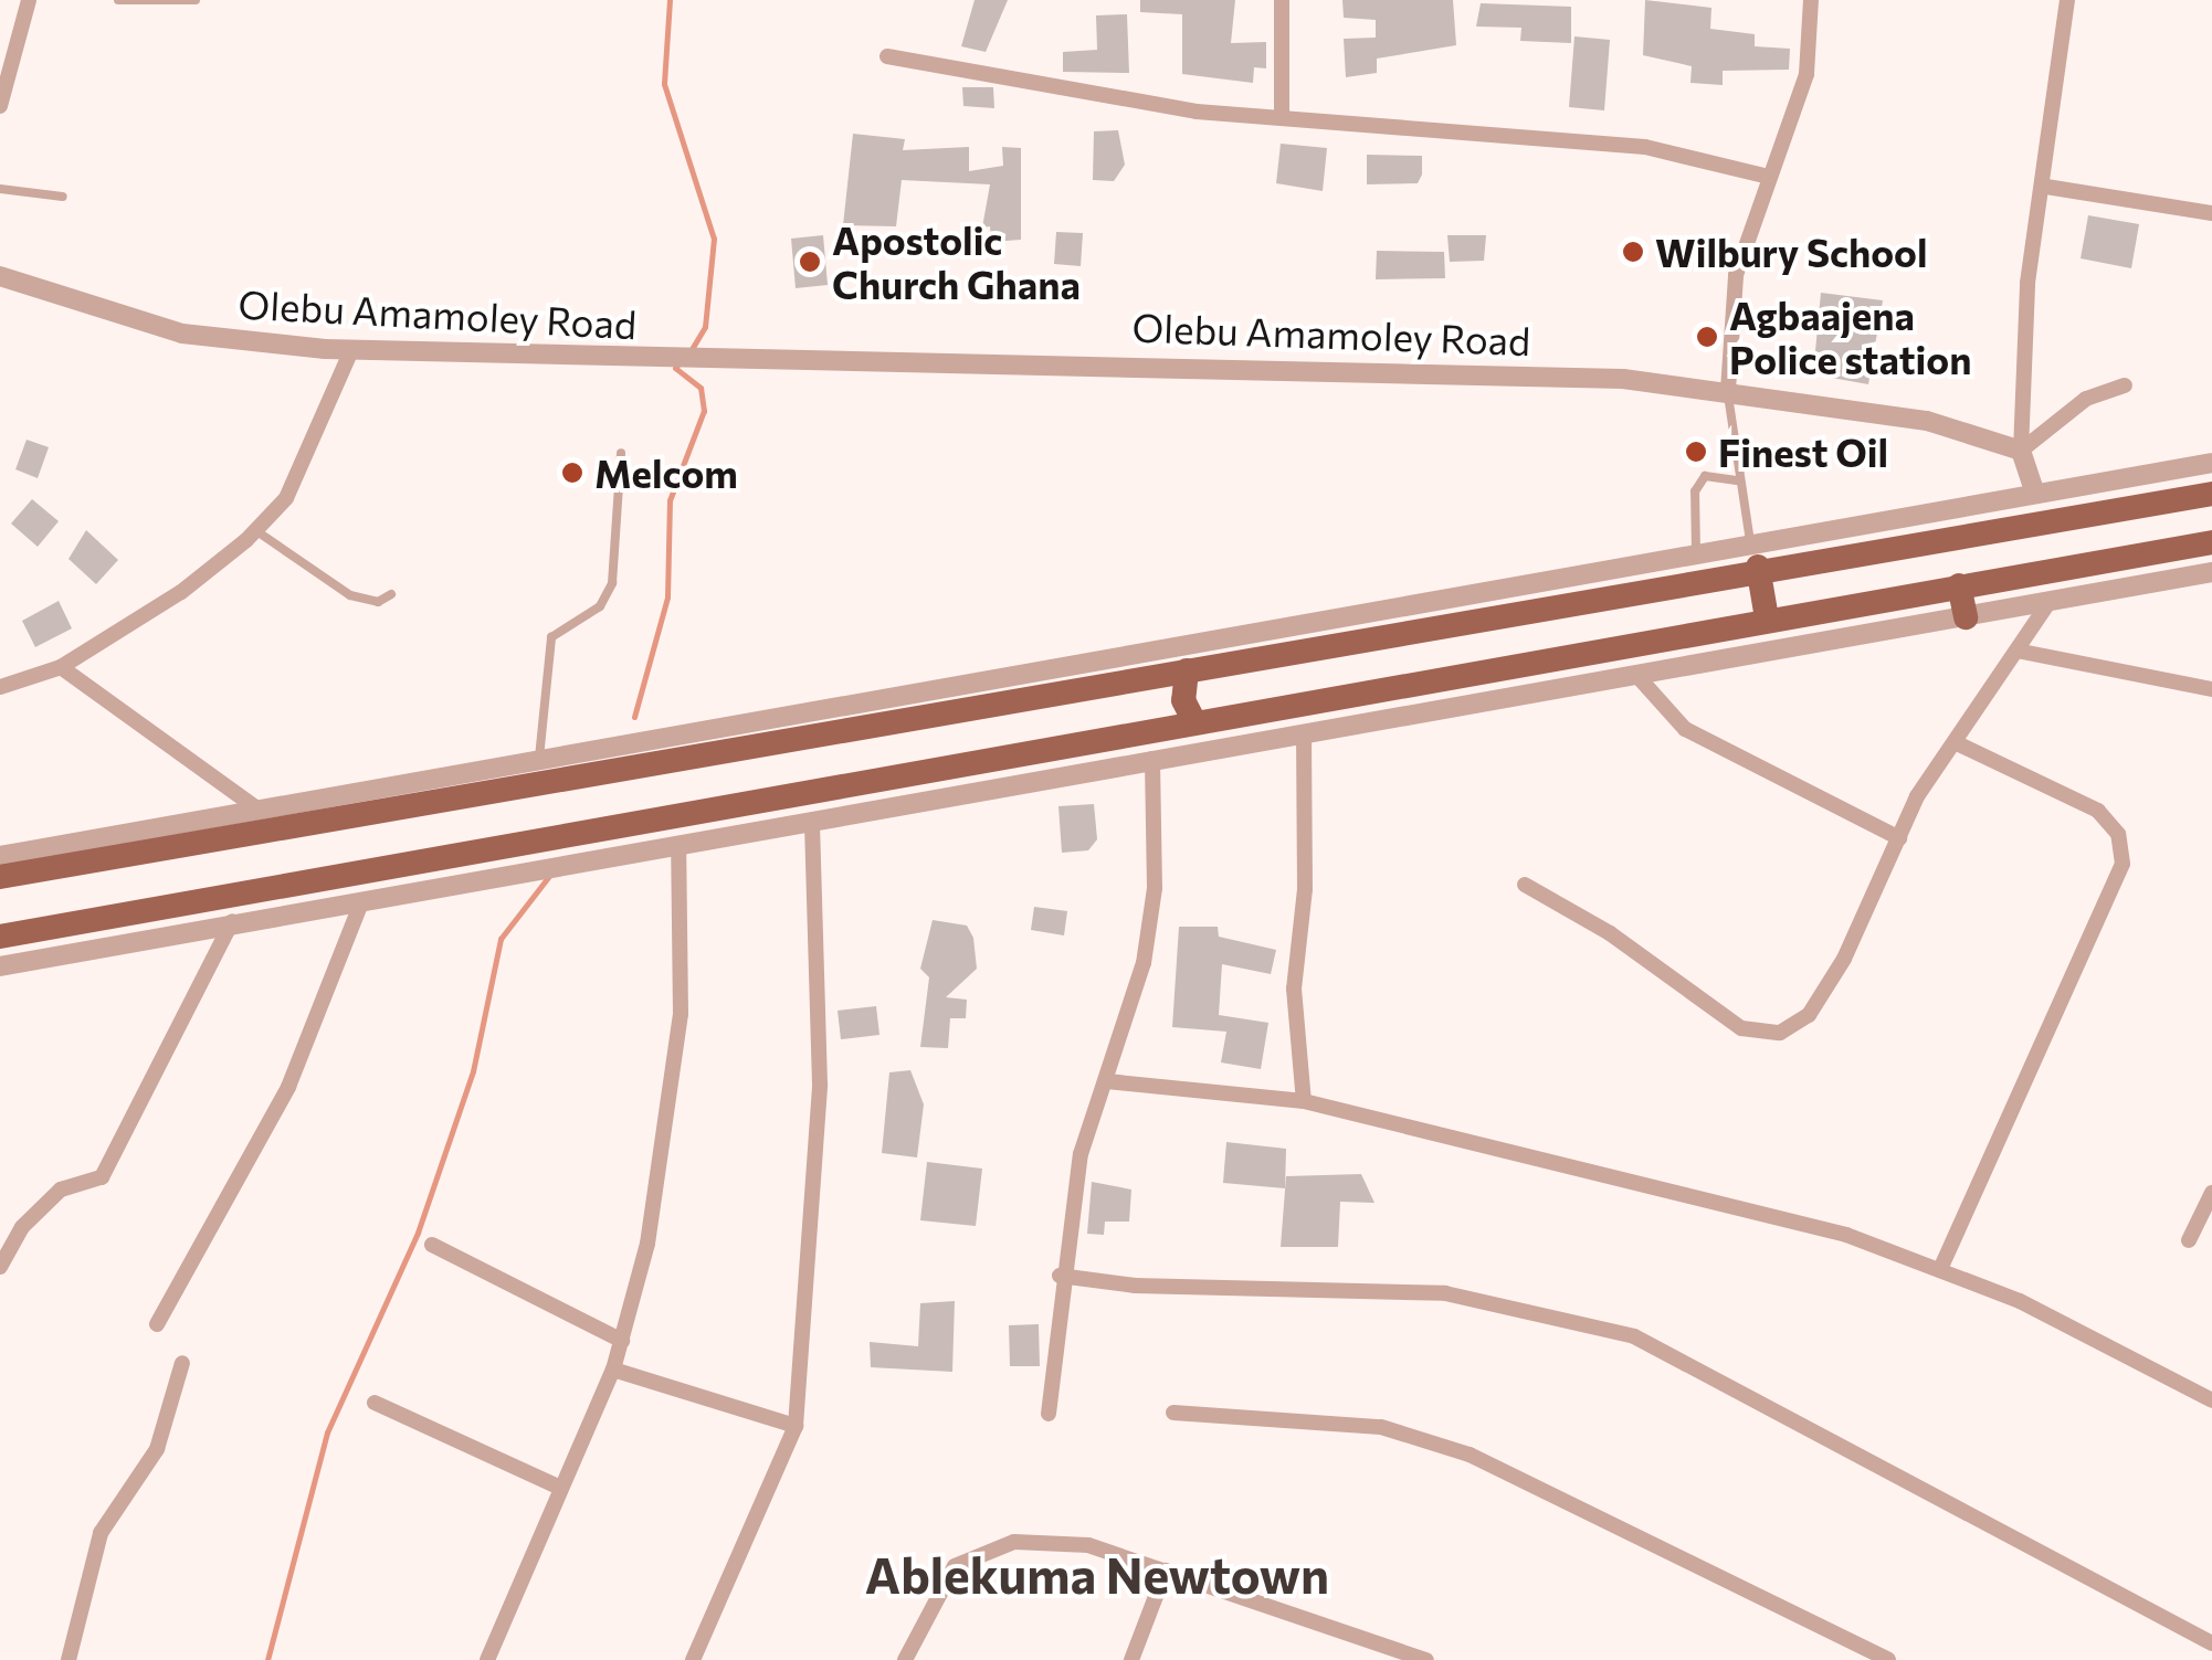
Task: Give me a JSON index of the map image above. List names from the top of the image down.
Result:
{
  "streets": {
    "street": ["Olebu Amamoley Road"]
  },
  "districts": ["Ablekuma Newtown"],
  "places": [
    "Wilbury School",
    "Apostolic Church Ghana",
    "Agbaajena Police station",
    "Finest Oil",
    "Melcom"
  ]
}
